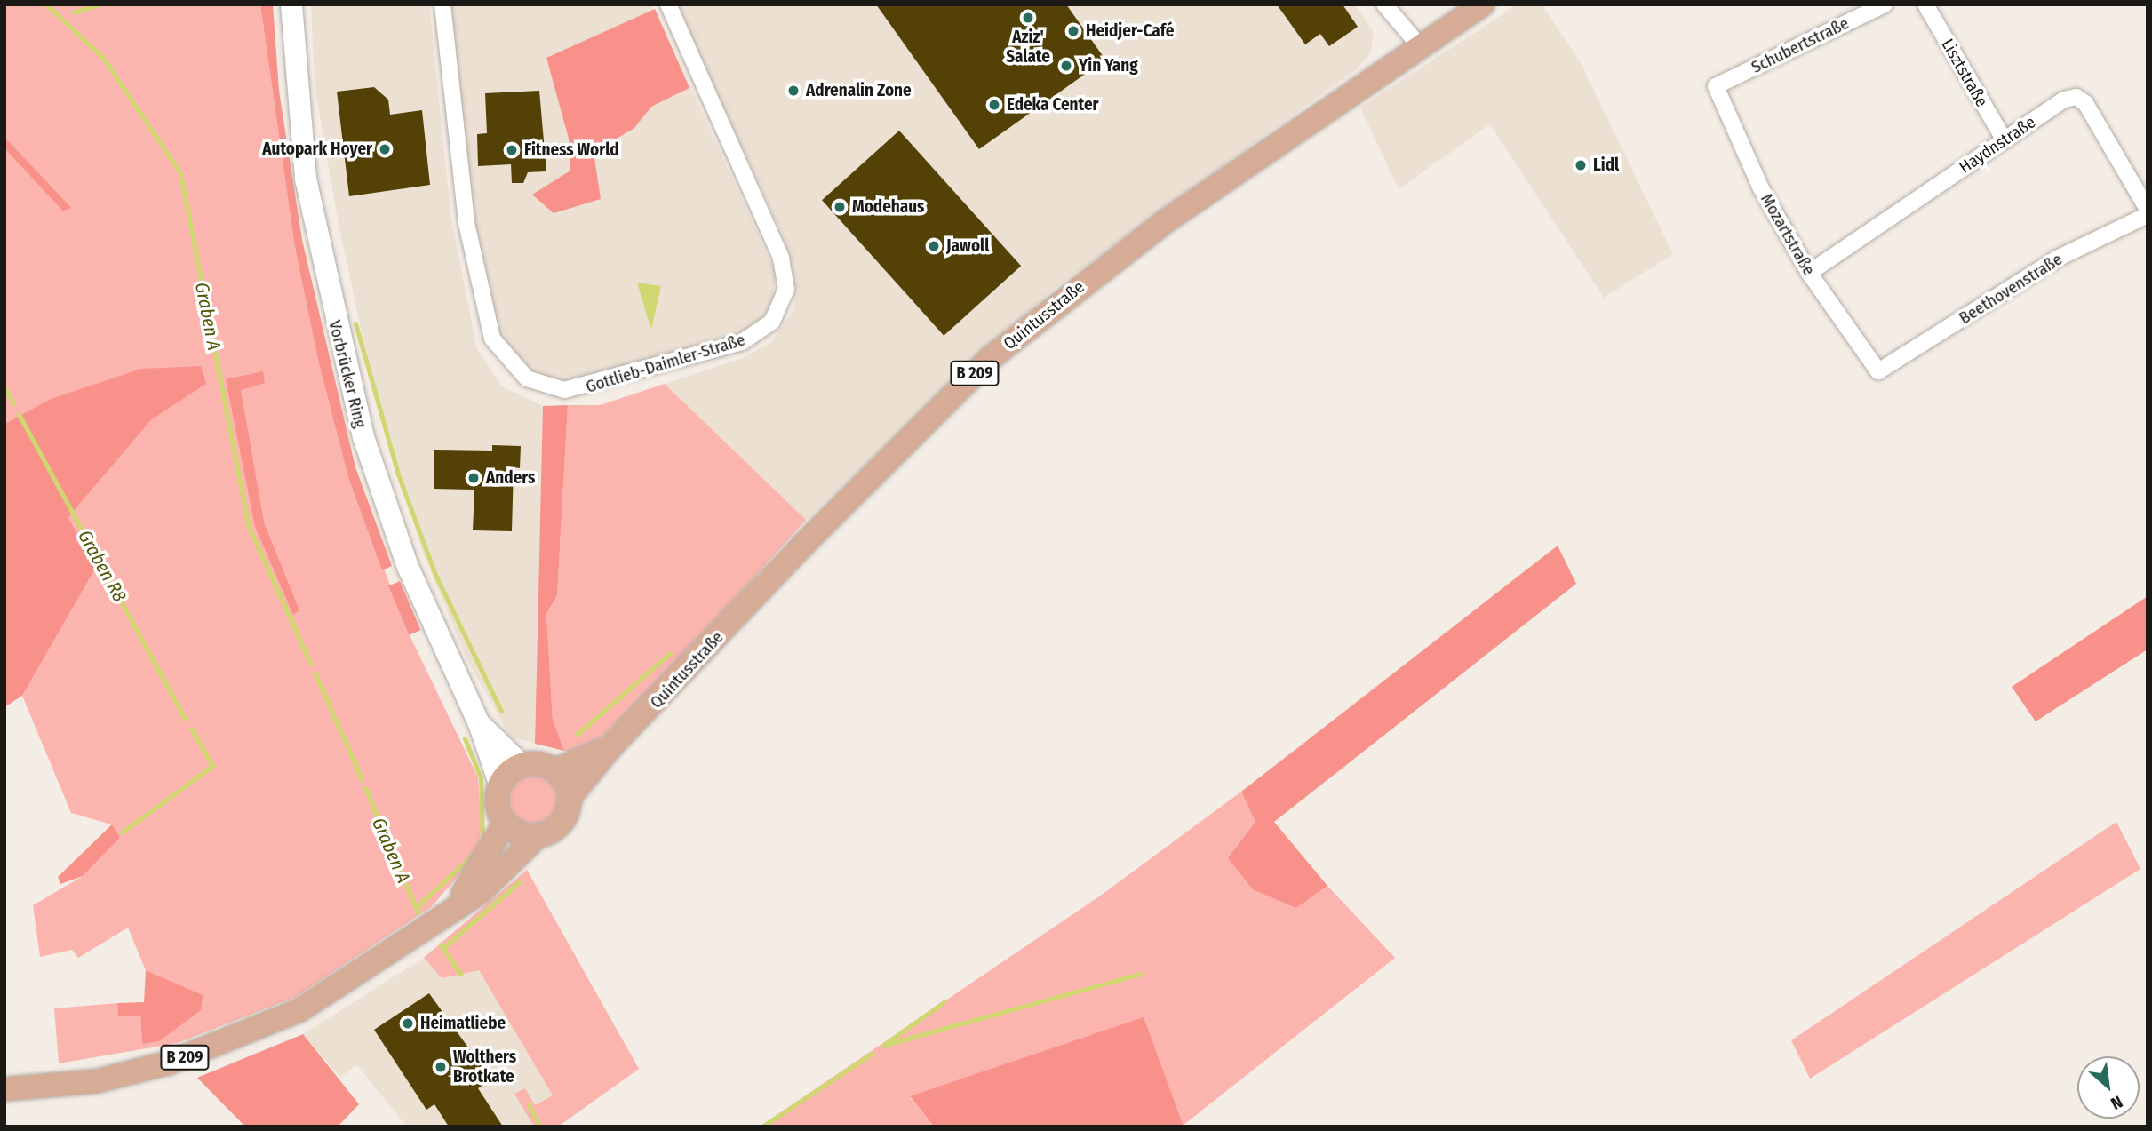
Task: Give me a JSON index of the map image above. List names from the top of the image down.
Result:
{
  "streets": {
    "main road": ["Quintusstraße", "B 209", "Vorbrücker Ring"],
    "street": [
      "Schubertstraße",
      "Lisztstraße",
      "Haydnstraße",
      "Mozartstraße",
      "Beethovenstraße",
      "Gottlieb-Daimler-Straße"
    ]
  },
  "crossings": [
    ["Schubertstraße", "Mozartstraße"],
    ["Lisztstraße", "Haydnstraße"],
    ["Haydnstraße", "Mozartstraße"],
    ["Mozartstraße", "Beethovenstraße"],
    ["Quintusstraße", "B 209"],
    ["Quintusstraße", "Vorbrücker Ring"],
    ["B 209", "Vorbrücker Ring"]
  ],
  "water": ["Graben A", "Graben R8"],
  "places": [
    "Aziz' Salate",
    "Heidjer-Café",
    "Yin Yang",
    "Adrenalin Zone",
    "Edeka Center",
    "Autopark Hoyer",
    "Fitness World",
    "Lidl",
    "Modehaus",
    "Jawoll",
    "Anders",
    "Heimatliebe",
    "Wolthers Brotkate"
  ],
  "north": "bottom right"
}
